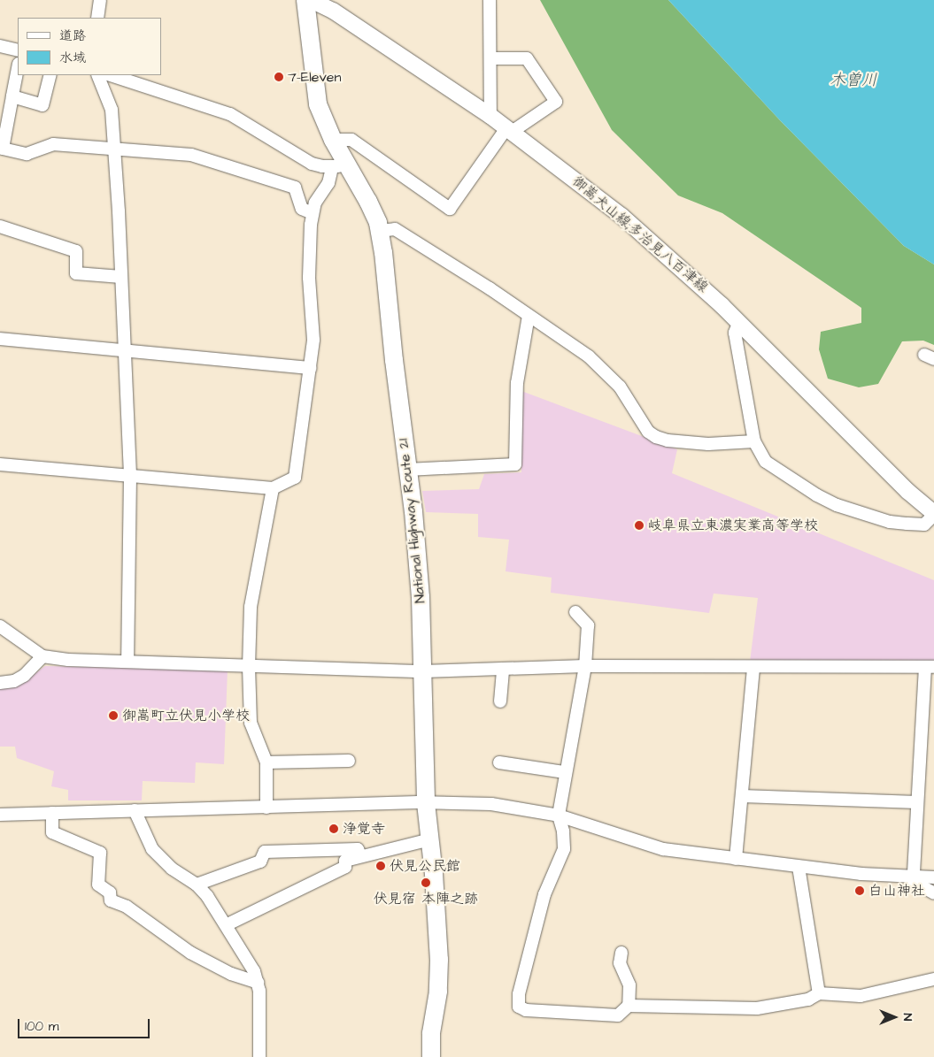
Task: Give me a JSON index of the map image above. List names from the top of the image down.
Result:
{
  "streets": {
    "highway": ["National Highway Route 21"],
    "main road": ["御嵩犬山線;多治見八百津線"]
  },
  "water": ["木曽川"],
  "places": [
    "7-Eleven",
    "岐阜県立東濃実業高等学校",
    "御嵩町立伏見小学校",
    "浄覚寺",
    "伏見公民館",
    "伏見宿 本陣之跡",
    "白山神社"
  ],
  "legend": ["道路", "水域"],
  "scale_bar": "100 m",
  "north": "right"
}
